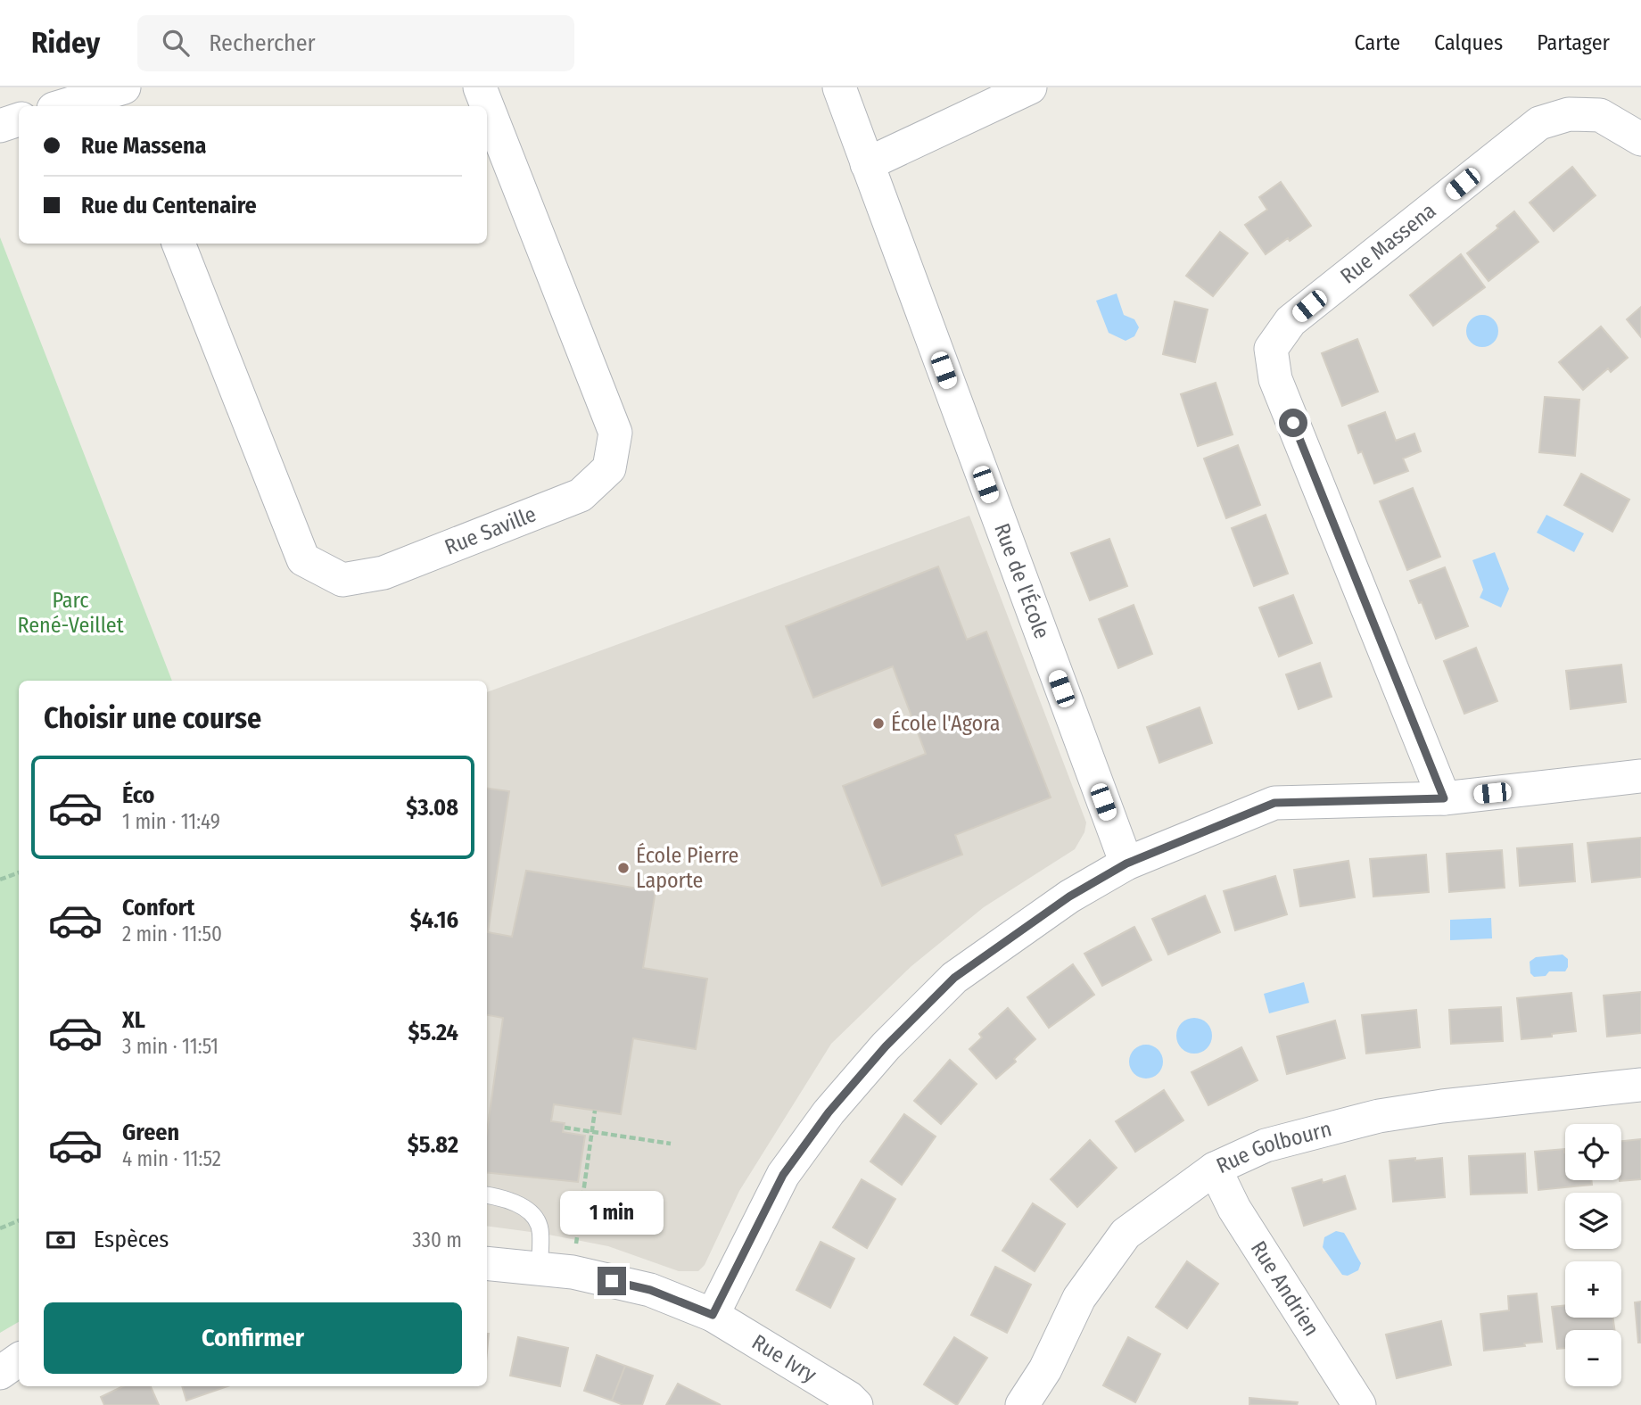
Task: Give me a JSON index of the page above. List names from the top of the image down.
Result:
{
  "streets": {
    "street": [
      "Rue Massena",
      "Rue Saville",
      "Rue de l'École",
      "Rue Golbourn",
      "Rue Andrien",
      "Rue Ivry"
    ]
  },
  "crossings": [
    ["Rue Golbourn", "Rue Andrien"]
  ],
  "parks": ["Parc René-Veillet"],
  "places": ["École l'Agora", "École Pierre Laporte"],
  "page": {
    "header": "Ridey",
    "search": "Rechercher",
    "nav": ["Carte", "Calques", "Partager"],
    "banner": ["Rue Massena", "Rue du Centenaire"],
    "heading": "Choisir une course",
    "list": [
      {
        "name": "Éco",
        "note": "1 min · 11:49",
        "value": "$3.08"
      },
      {
        "name": "Confort",
        "note": "2 min · 11:50",
        "value": "$4.16"
      },
      {
        "name": "XL",
        "note": "3 min · 11:51",
        "value": "$5.24"
      },
      {
        "name": "Green",
        "note": "4 min · 11:52",
        "value": "$5.82"
      }
    ],
    "map_buttons": ["+", "−"],
    "bubble": "1 min",
    "pay": ["Espèces", "330 m"],
    "buttons": "Confirmer"
  }
}
